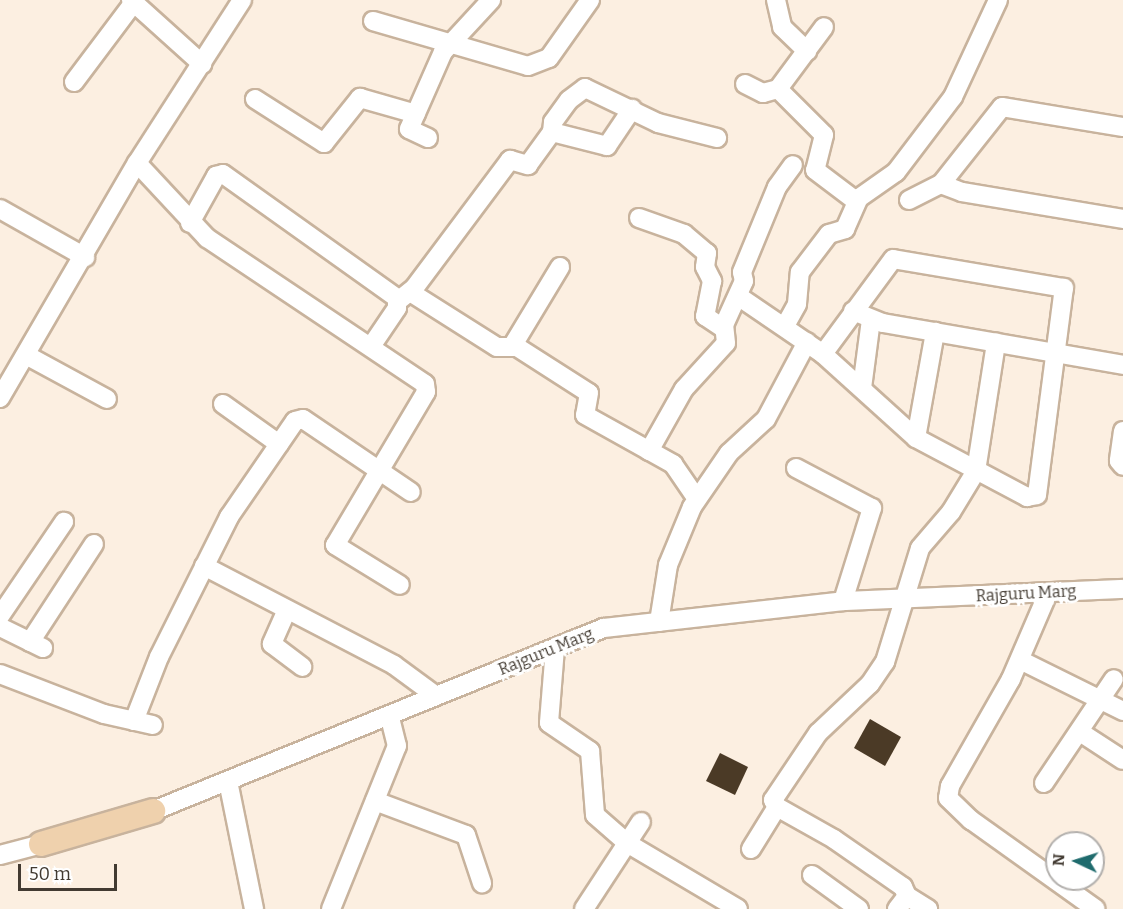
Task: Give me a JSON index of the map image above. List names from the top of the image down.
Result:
{
  "streets": {
    "street": ["Rajguru Marg"]
  },
  "scale_bar": "50 m",
  "north": "left"
}
